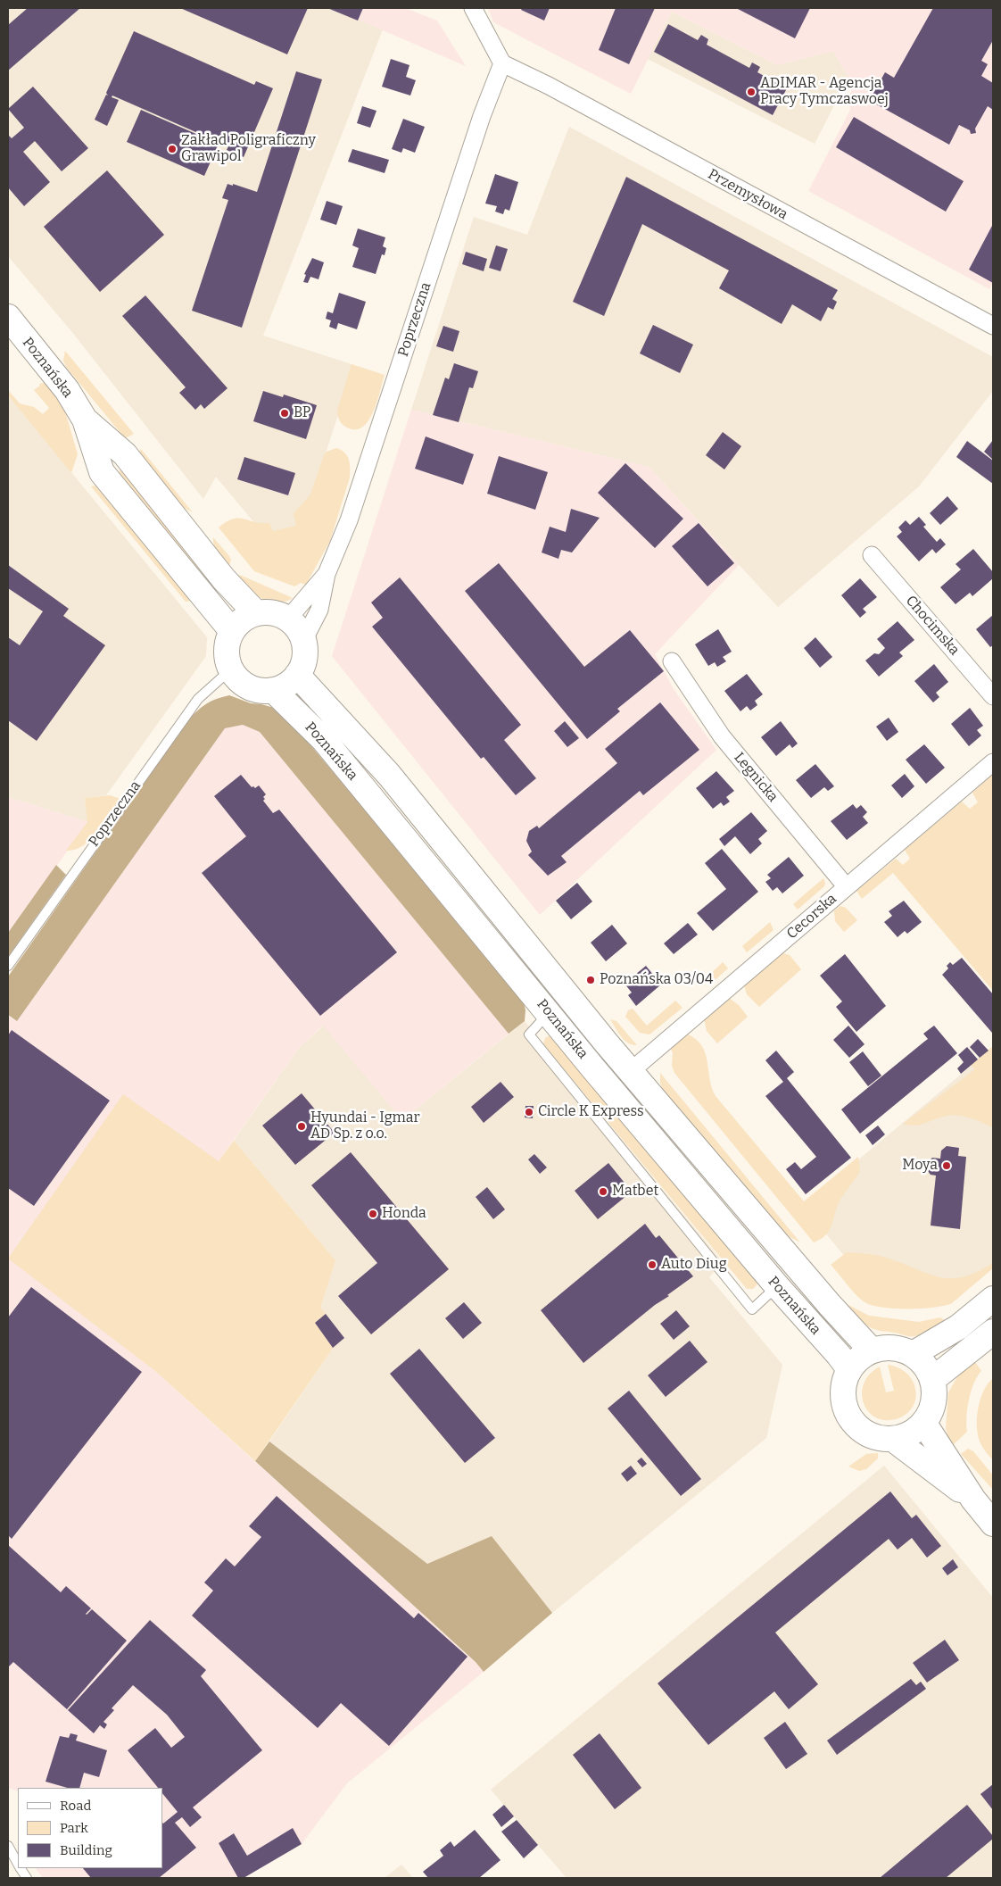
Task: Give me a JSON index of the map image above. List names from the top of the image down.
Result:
{
  "streets": {
    "main road": ["Poznańska"],
    "street": [
      "Przemysłowa",
      "Poprzeczna",
      "Chocimska",
      "Legnicka",
      "Cecorska"
    ]
  },
  "crossings": [
    ["Przemysłowa", "Poprzeczna"],
    ["Poprzeczna", "Poznańska"],
    ["Poznańska", "Cecorska"],
    ["Legnicka", "Cecorska"]
  ],
  "places": [
    "ADIMAR - Agencja Pracy Tymczaswoej",
    "Zakład Poligraficzny Grawipol",
    "BP",
    "Poznańska 03/04",
    "Circle K Express",
    "Hyundai - Igmar AD Sp. z o.o.",
    "Moya",
    "Matbet",
    "Honda",
    "Auto Diug"
  ],
  "legend": ["Road", "Park", "Building"]
}
